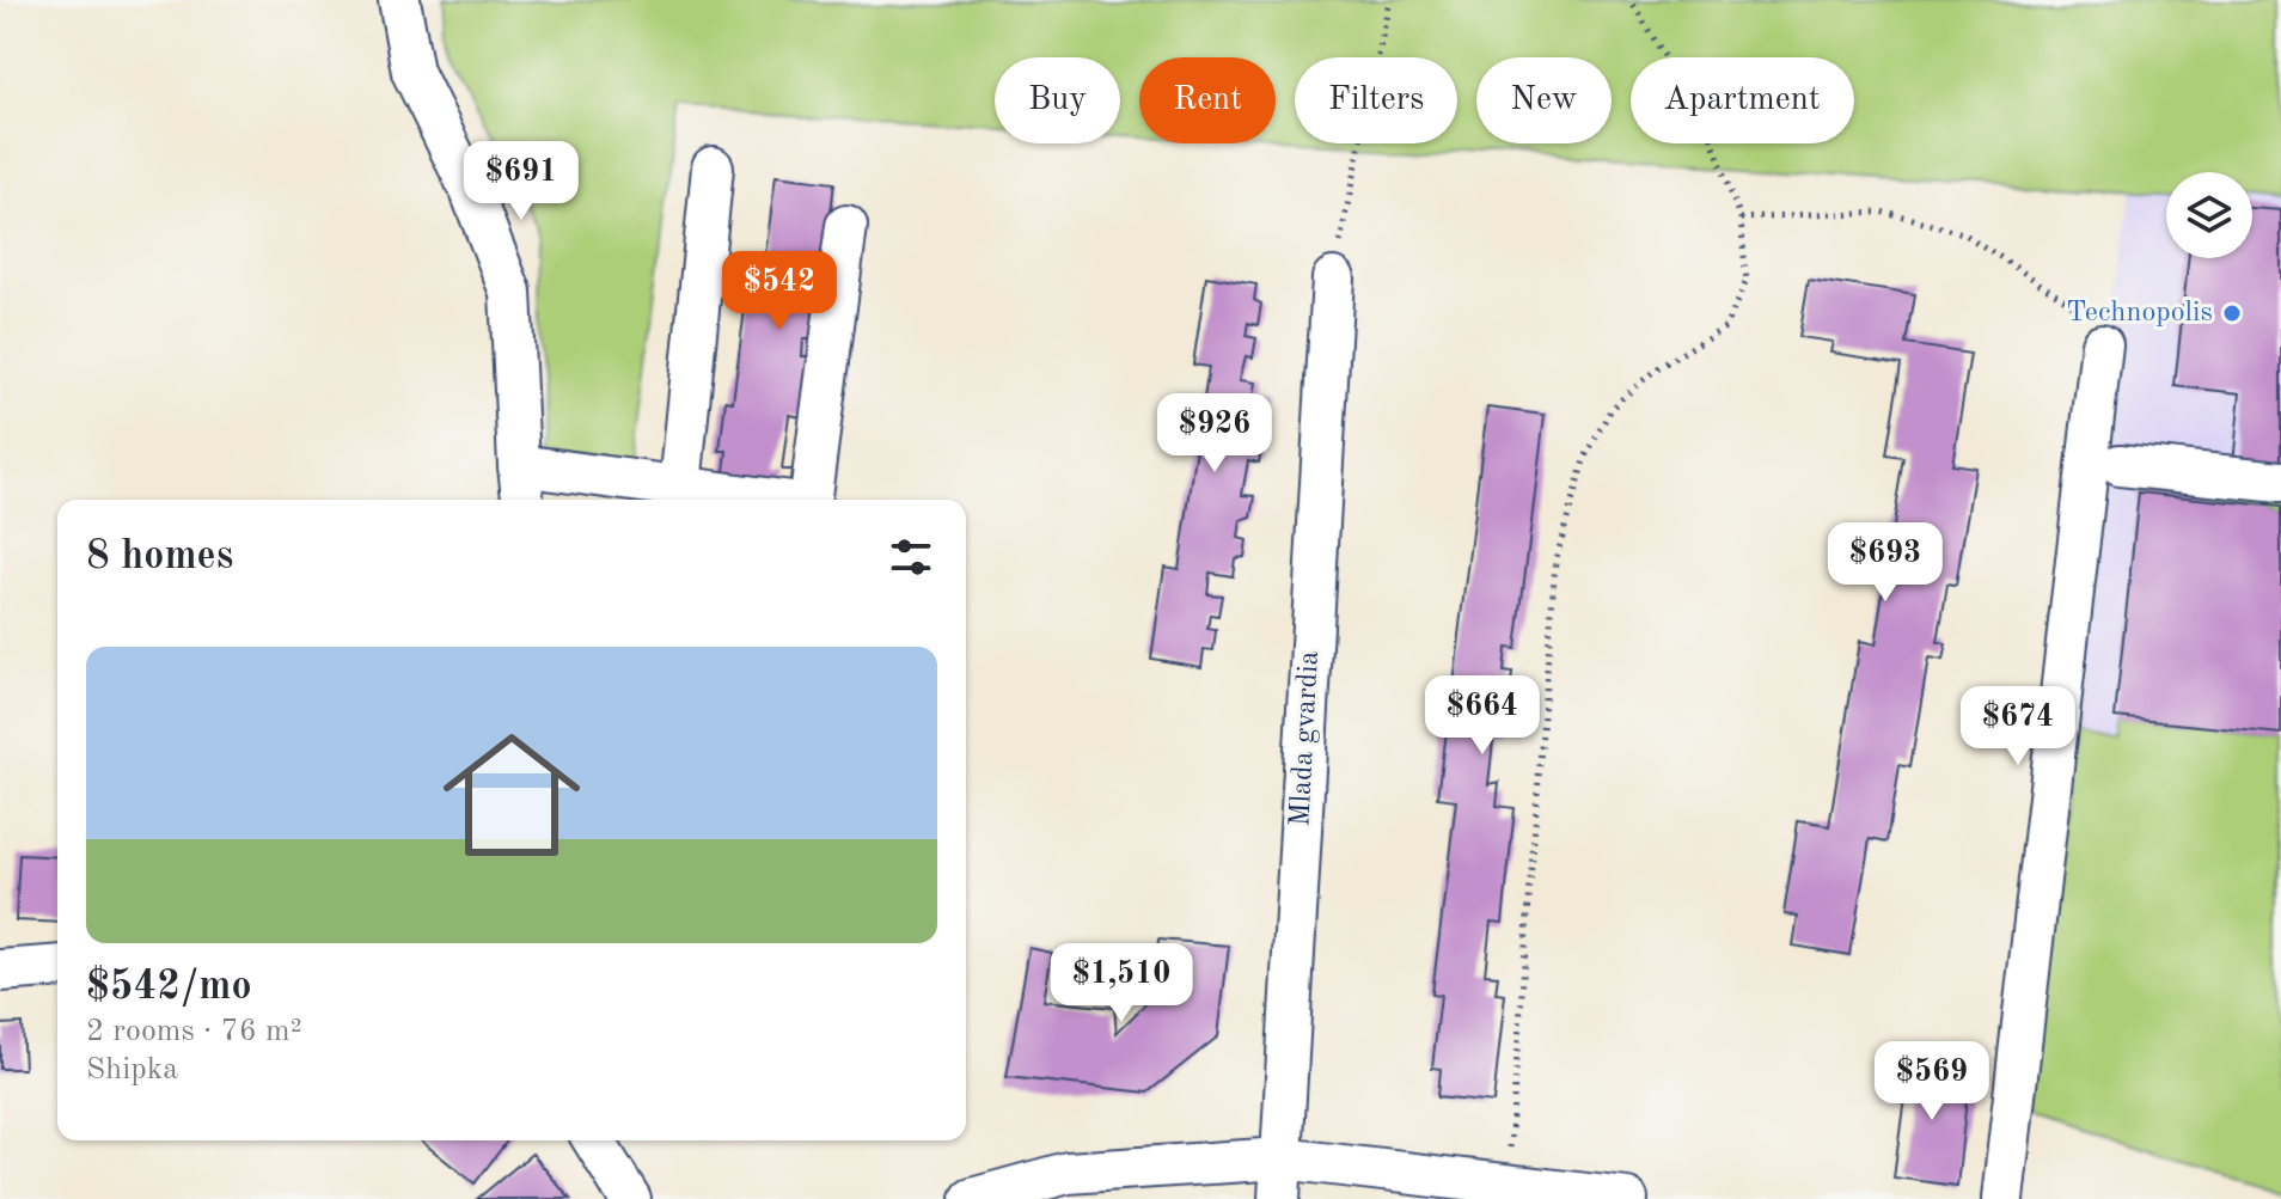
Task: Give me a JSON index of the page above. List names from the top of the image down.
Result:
{
  "streets": {
    "street": ["Mlada gvardia"]
  },
  "places": ["Technopolis"],
  "page": {
    "chip": [
      "Buy",
      "Rent",
      "Filters",
      "New",
      "Apartment"
    ],
    "price": [
      "$691",
      "$542",
      "$926",
      "$693",
      "$664",
      "$674",
      "$1,510",
      "$569"
    ],
    "heading": "8 homes",
    "list": [
      {
        "name": "$542/mo",
        "note": "2 rooms · 76 m² · Shipka"
      }
    ]
  }
}
